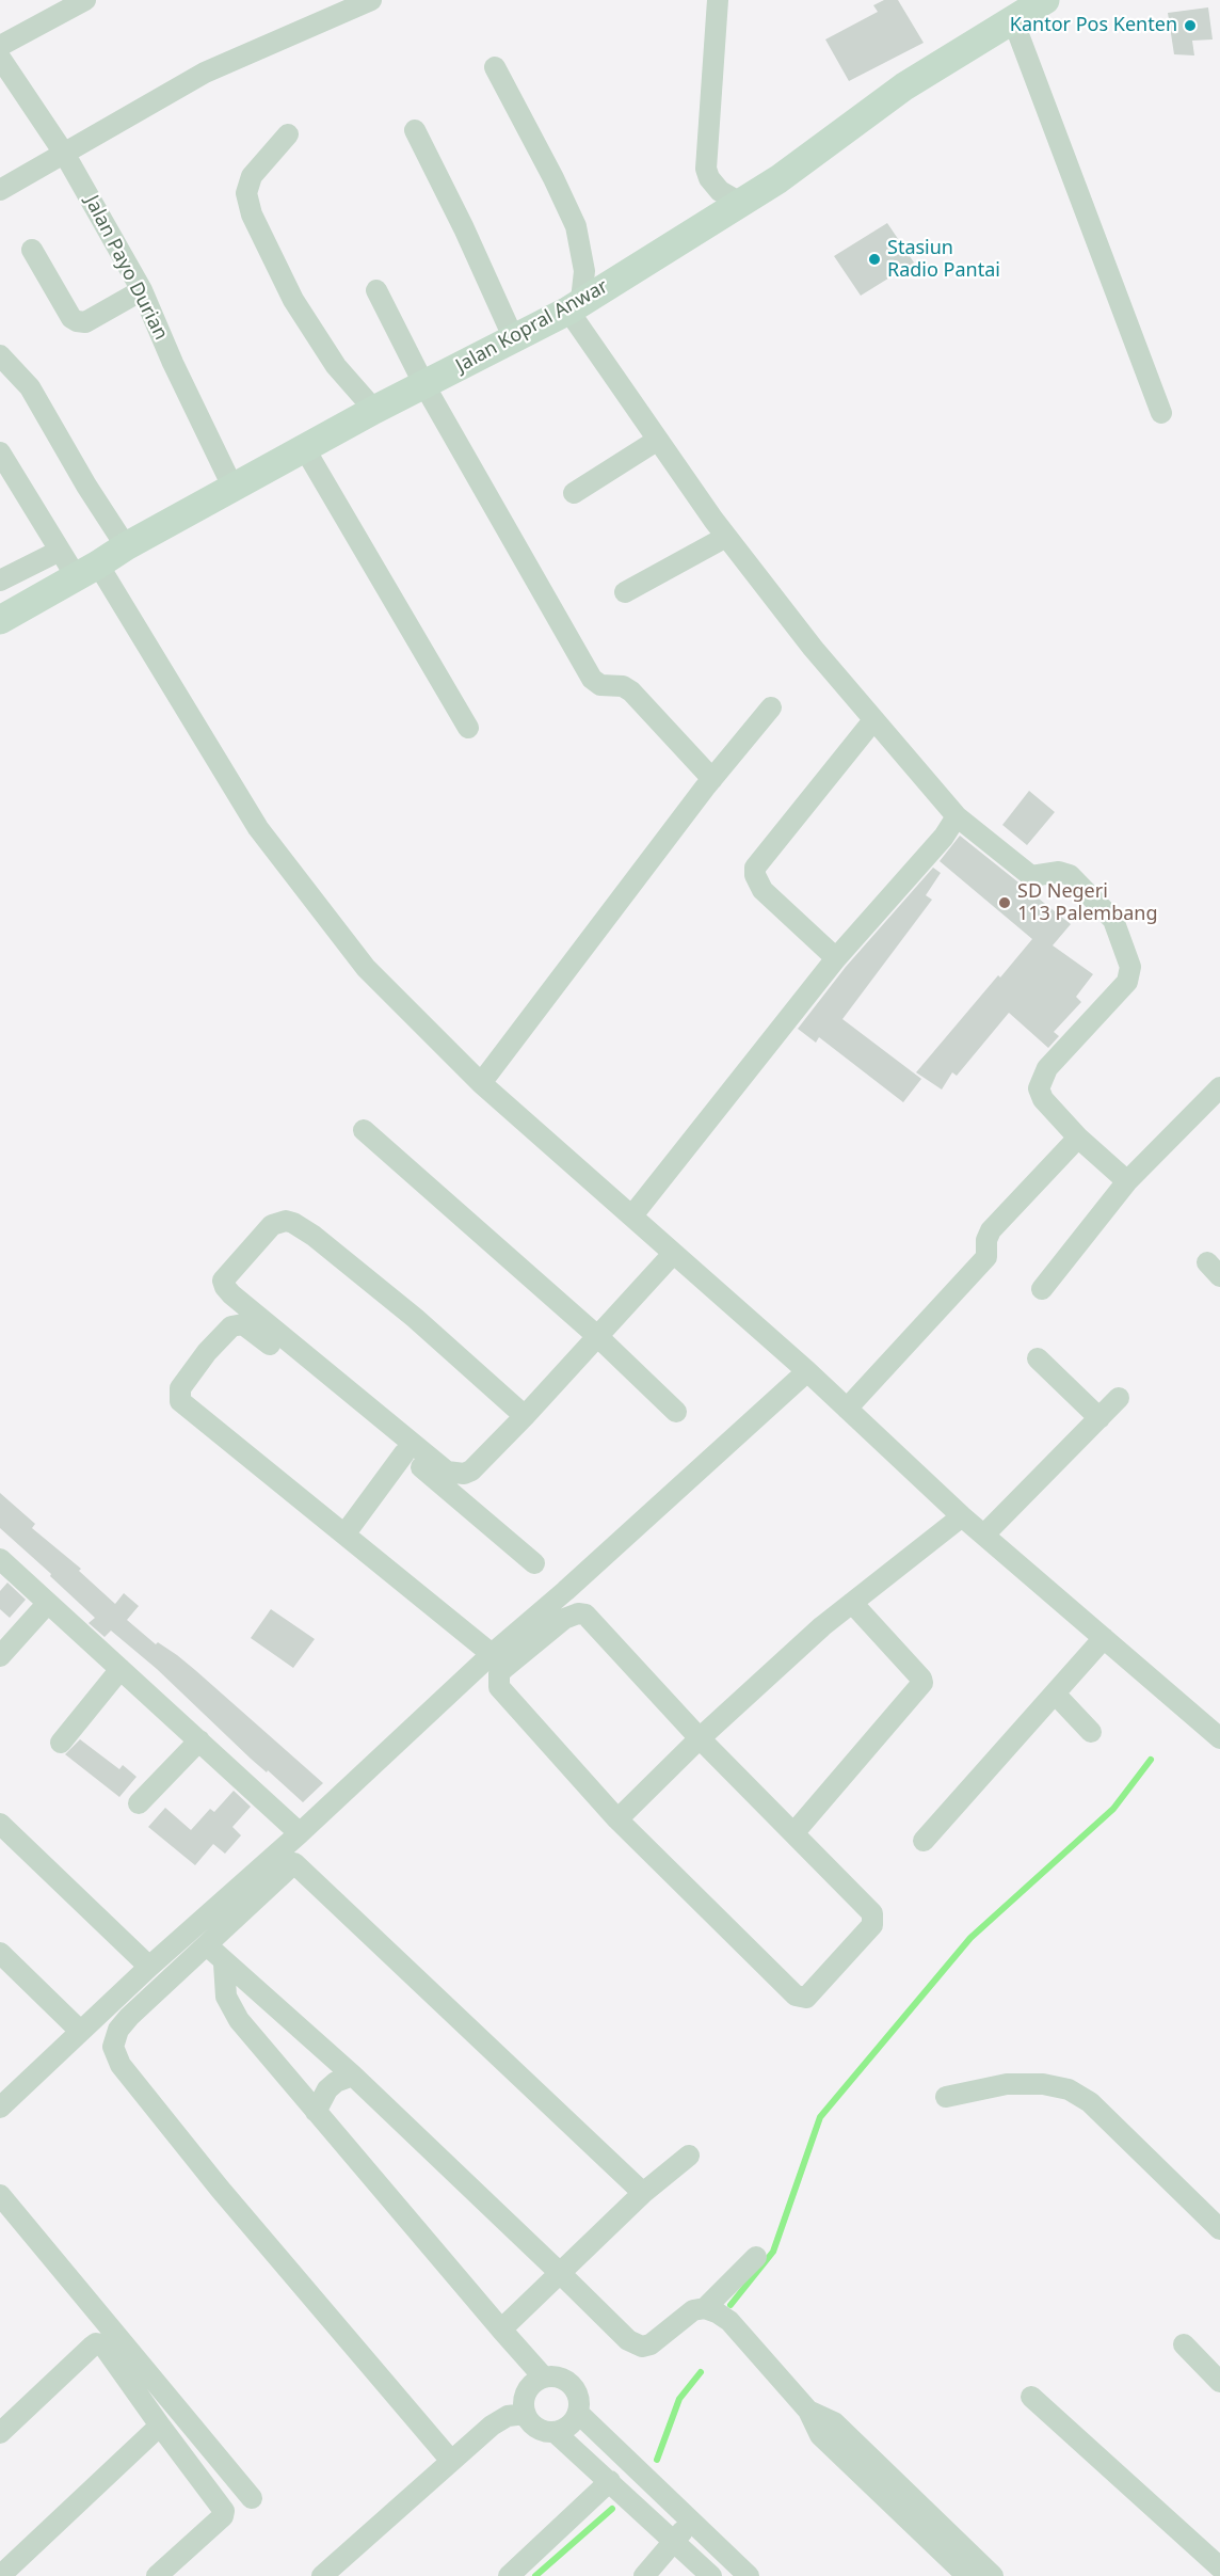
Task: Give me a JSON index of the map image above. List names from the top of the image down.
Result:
{
  "streets": {
    "street": ["Jalan Payo Durian", "Jalan Kopral Anwar"]
  },
  "crossings": [
    ["Jalan Payo Durian", "Jalan Kopral Anwar"]
  ],
  "places": ["Kantor Pos Kenten", "Stasiun Radio Pantai", "SD Negeri 113 Palembang"]
}
